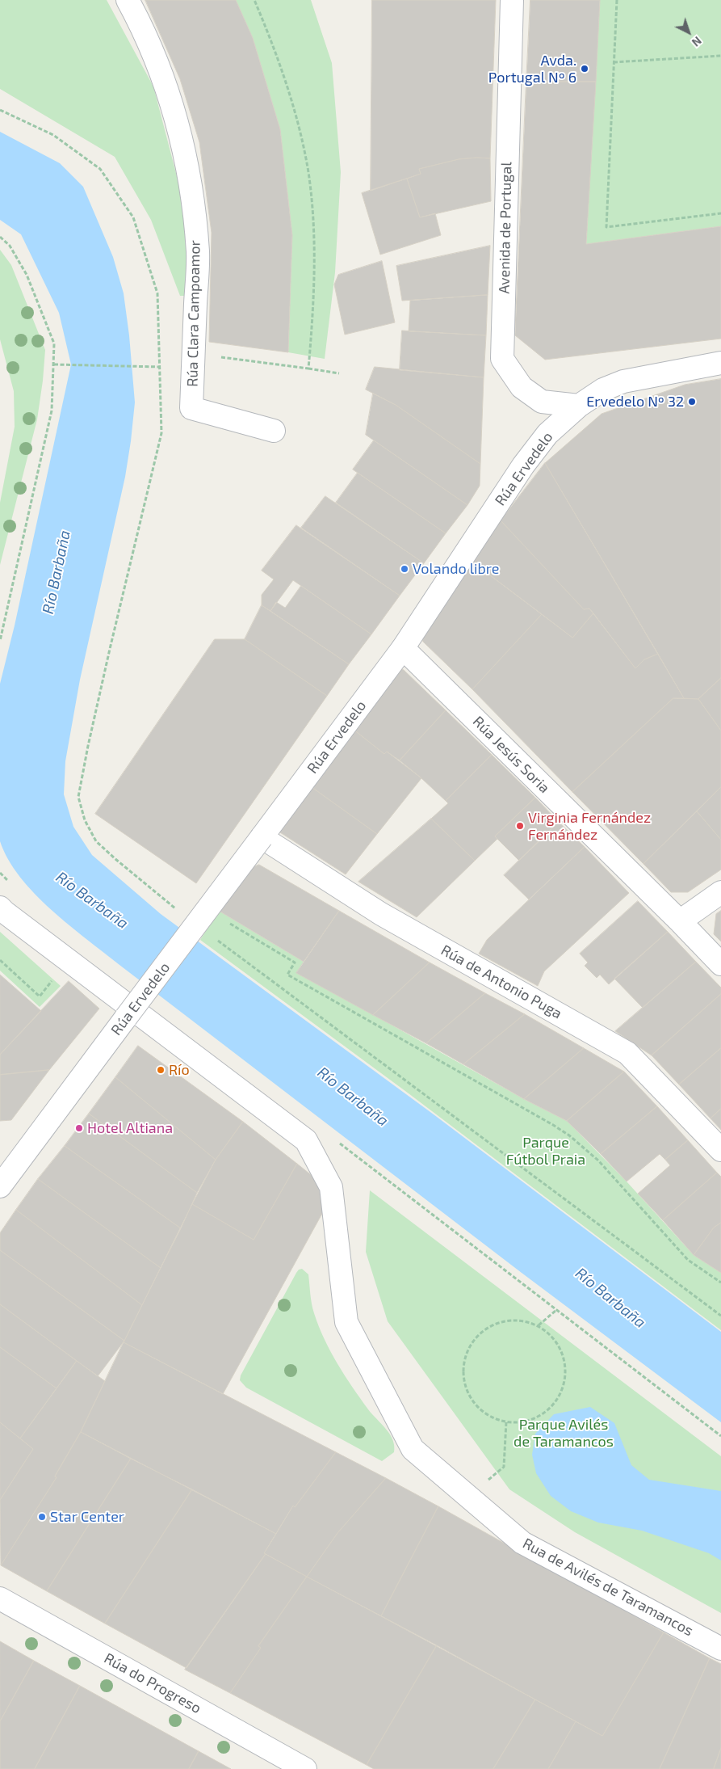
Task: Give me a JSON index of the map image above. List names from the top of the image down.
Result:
{
  "streets": {
    "street": [
      "Avenida de Portugal",
      "Rúa Clara Campoamor",
      "Rúa Ervedelo",
      "Rúa Jesús Soria",
      "Rúa de Antonio Puga",
      "Rua de Avilés de Taramancos",
      "Rúa do Progreso"
    ]
  },
  "crossings": [
    ["Avenida de Portugal", "Rúa Ervedelo"],
    ["Rúa Ervedelo", "Rúa Jesús Soria"],
    ["Rúa Ervedelo", "Rúa de Antonio Puga"]
  ],
  "water": ["Río Barbaña"],
  "parks": ["Parque Fútbol Praia", "Parque Avilés de Taramancos"],
  "places": [
    "Avda. Portugal Nº 6",
    "Ervedelo Nº 32",
    "Volando libre",
    "Virginia Fernández Fernández",
    "Río",
    "Hotel Altiana",
    "Star Center"
  ],
  "north": "bottom right"
}
